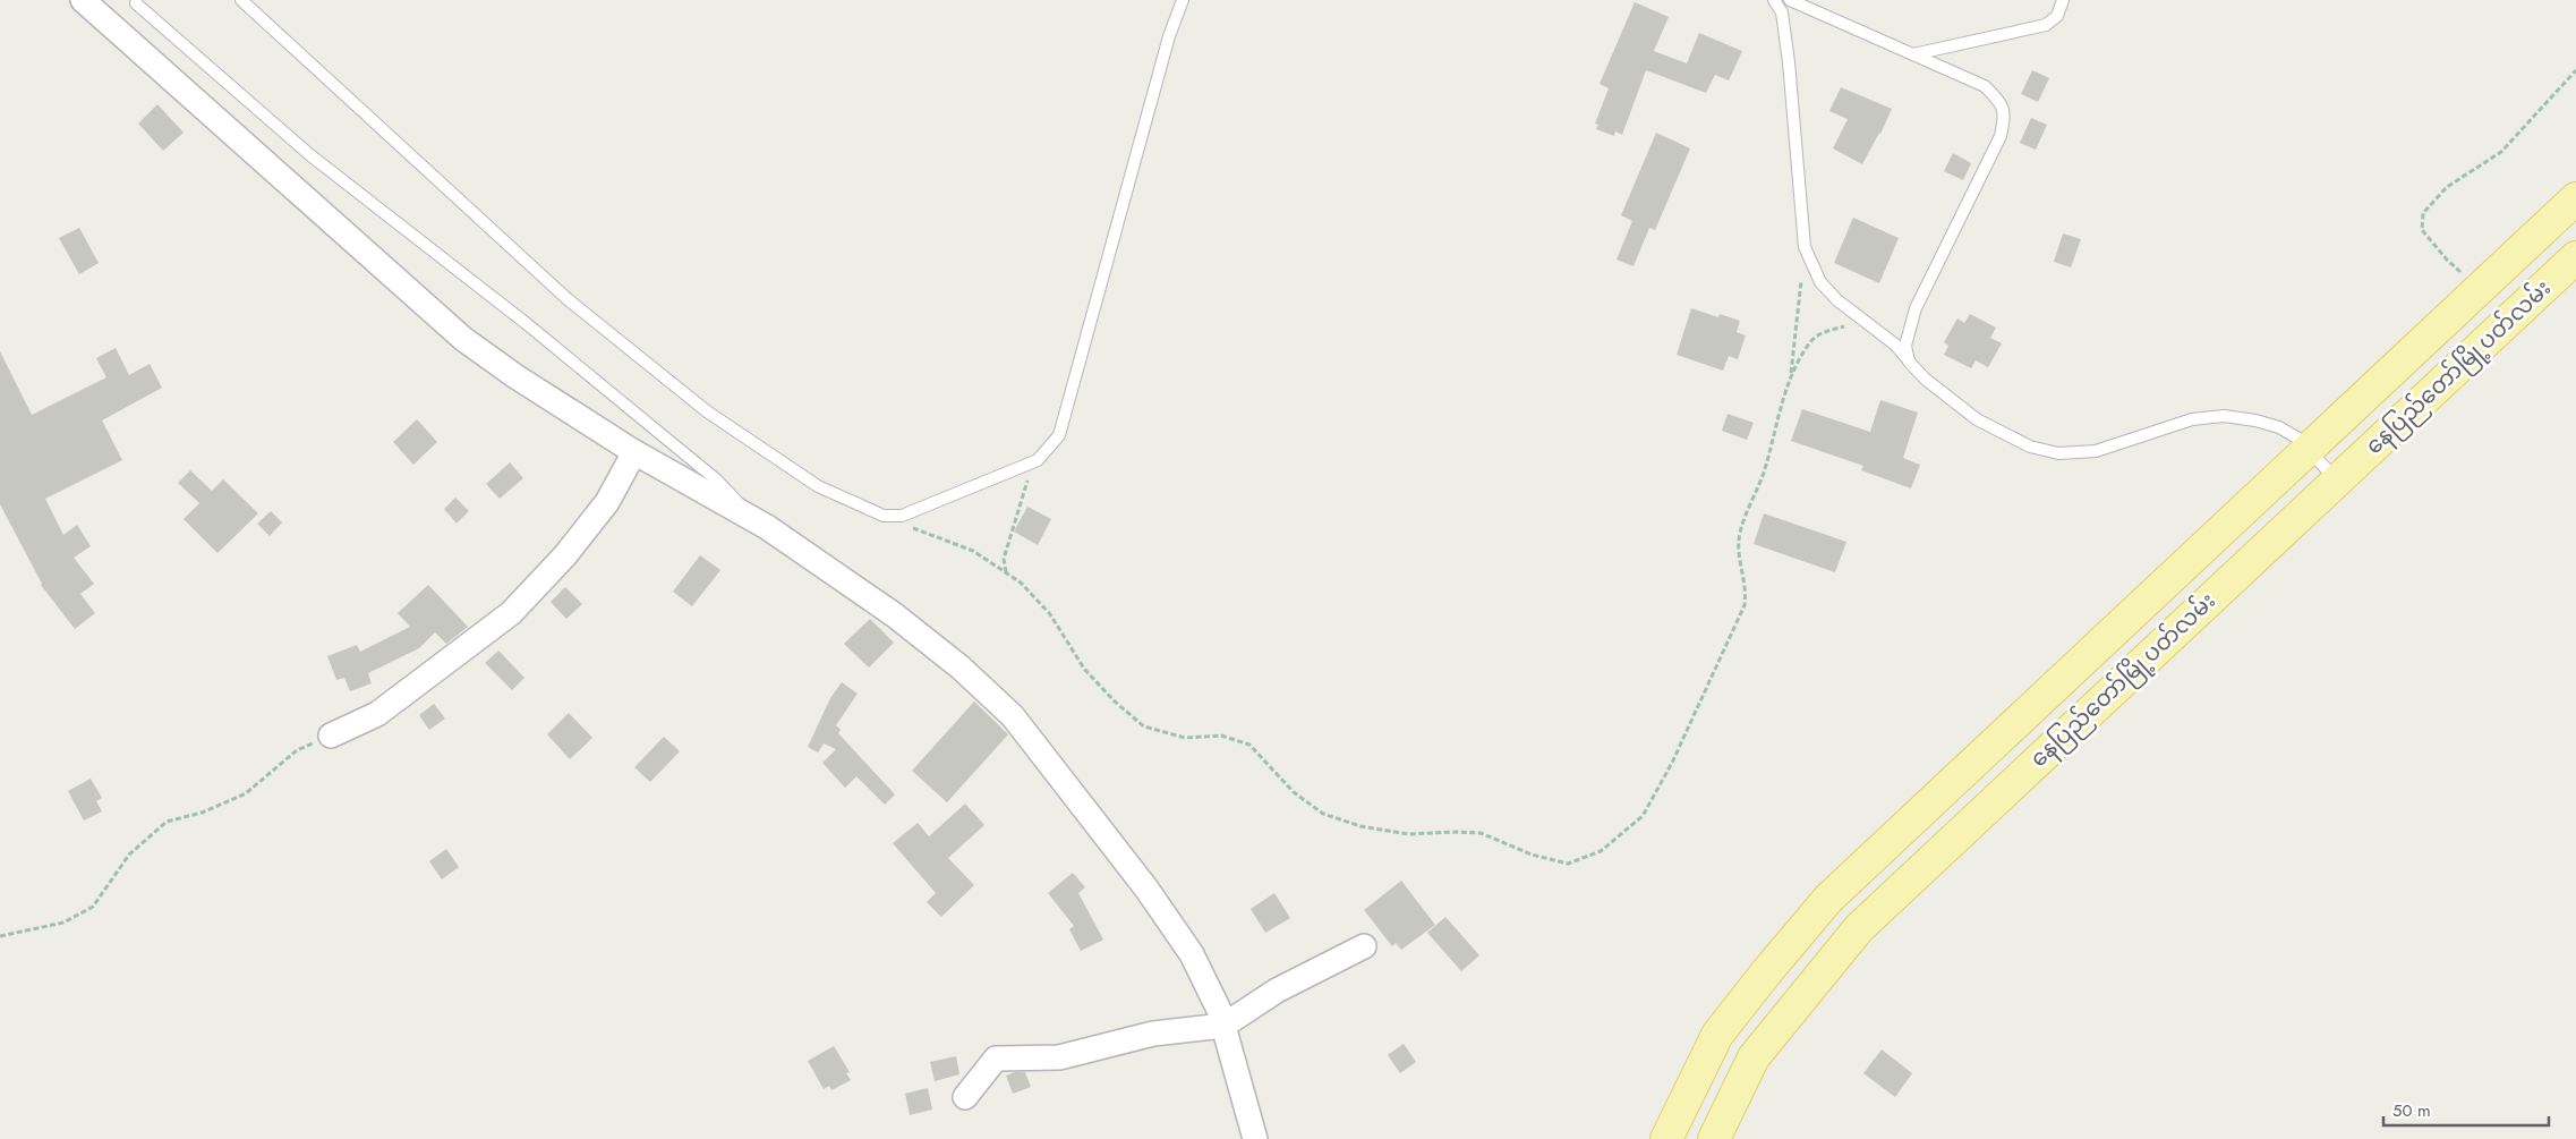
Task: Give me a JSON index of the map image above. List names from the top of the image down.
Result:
{
  "streets": {
    "main road": ["နေပြည်တော်မြို့ပတ်လမ်း"]
  },
  "scale_bar": "50 m"
}
